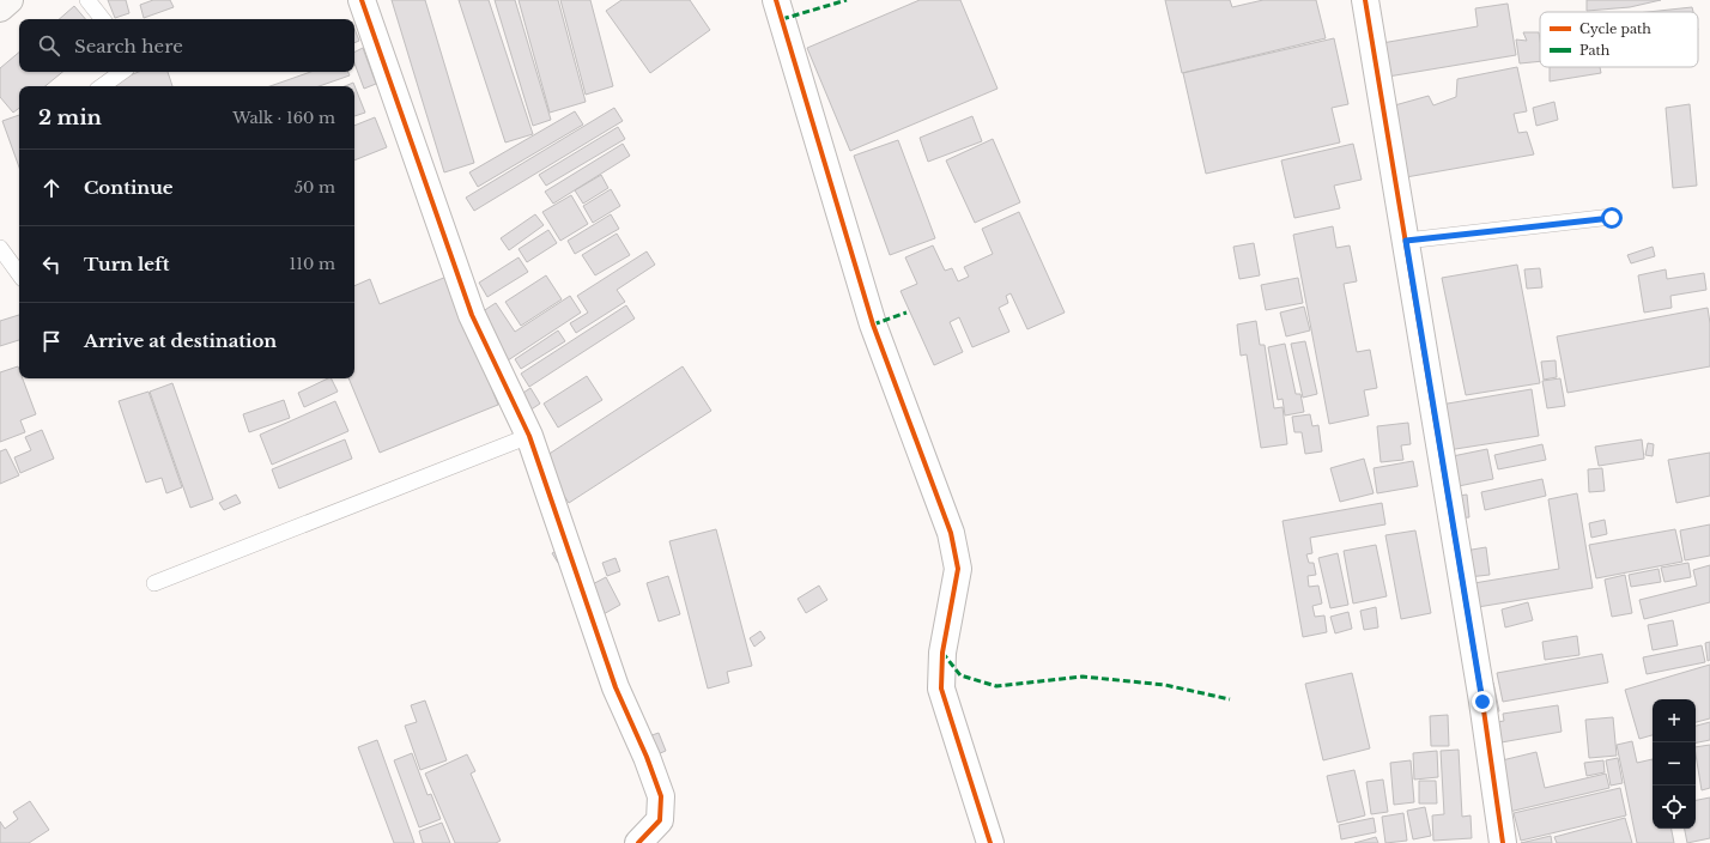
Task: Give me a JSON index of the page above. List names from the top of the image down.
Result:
{
  "legend": ["Cycle path", "Path"],
  "page": {
    "search": "Search here",
    "heading": ["2 min", "Walk · 160 m"],
    "list": [
      ["Continue", "50 m"],
      ["Turn left", "110 m"],
      "Arrive at destination"
    ],
    "map_buttons": ["+", "−"]
  }
}
